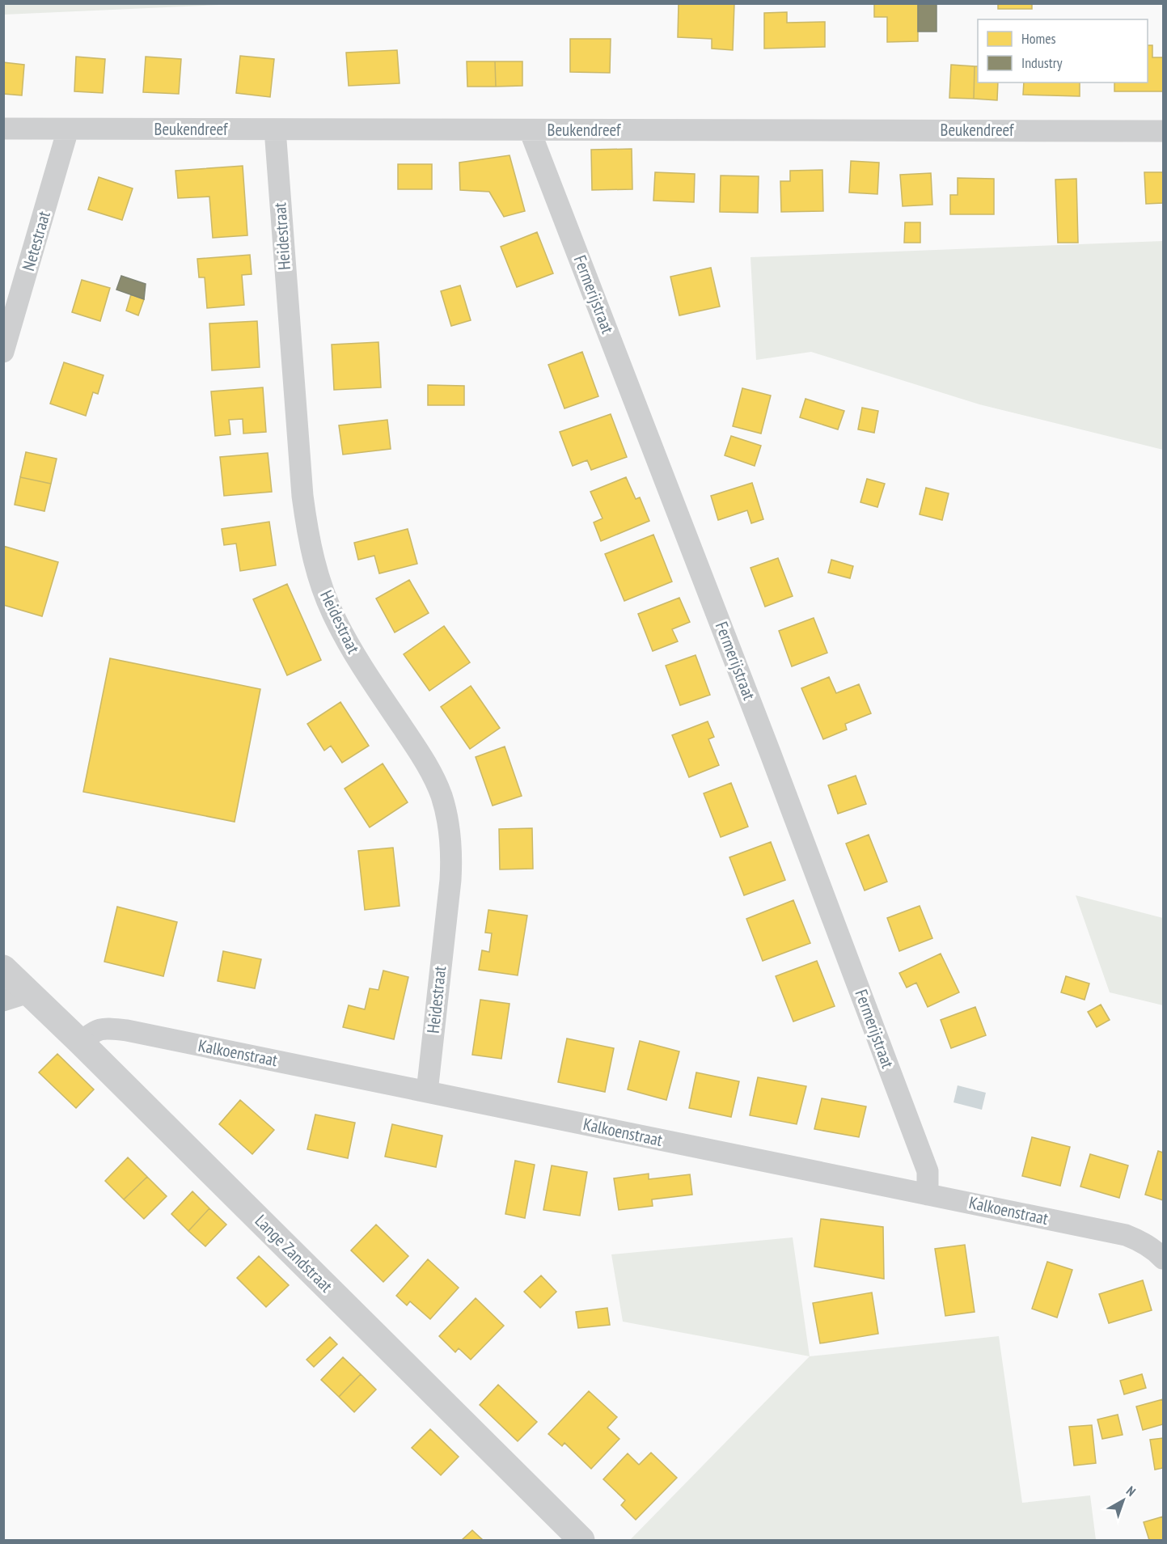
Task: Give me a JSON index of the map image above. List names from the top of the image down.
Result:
{
  "streets": {
    "street": [
      "Beukendreef",
      "Heidestraat",
      "Netestraat",
      "Fermerijstraat",
      "Kalkoenstraat",
      "Lange Zandstraat"
    ]
  },
  "crossings": [
    ["Beukendreef", "Heidestraat"],
    ["Beukendreef", "Netestraat"],
    ["Beukendreef", "Fermerijstraat"],
    ["Heidestraat", "Kalkoenstraat"],
    ["Fermerijstraat", "Kalkoenstraat"],
    ["Kalkoenstraat", "Lange Zandstraat"]
  ],
  "legend": ["Homes", "Industry"],
  "north": "top right"
}
